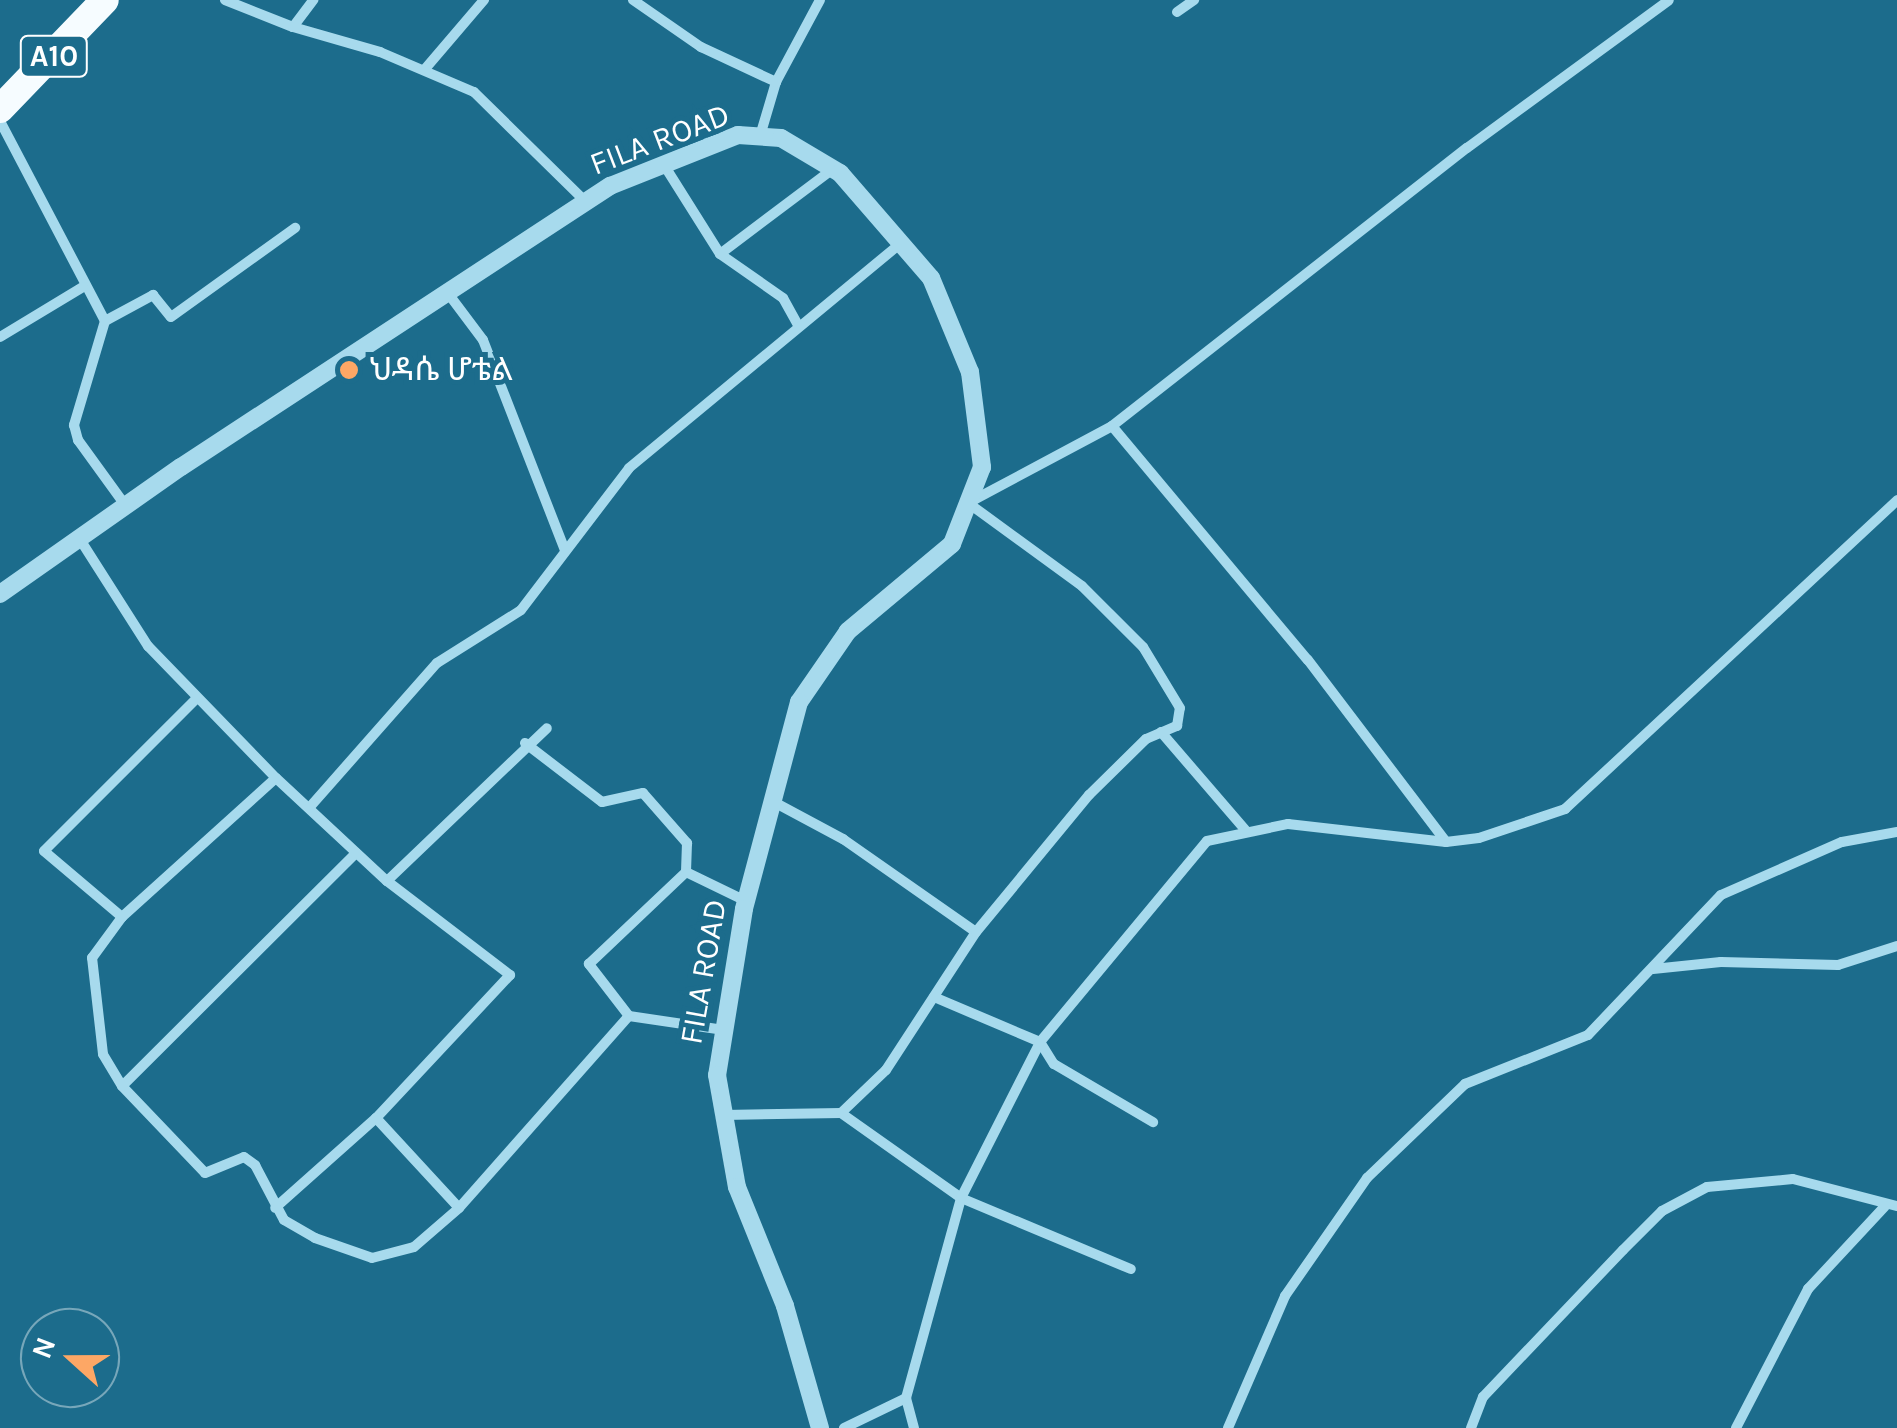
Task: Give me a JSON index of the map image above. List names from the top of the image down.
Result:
{
  "streets": {
    "highway": ["A10"],
    "street": ["FILA ROAD"]
  },
  "places": ["ህዳሴ ሆቴል"],
  "north": "left"
}
